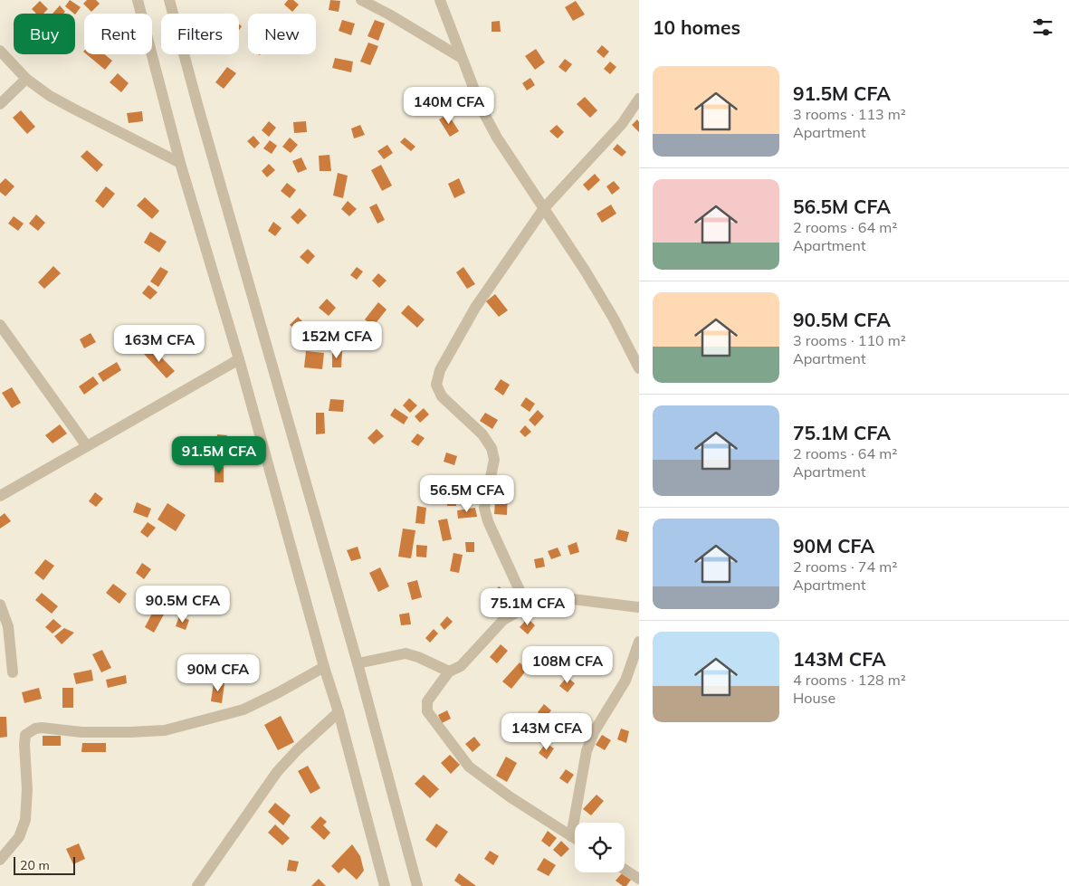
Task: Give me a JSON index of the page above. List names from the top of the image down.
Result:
{
  "scale_bar": "20 m",
  "page": {
    "heading": "10 homes",
    "chip": [
      "Buy",
      "Rent",
      "Filters",
      "New"
    ],
    "list": [
      {
        "name": "91.5M CFA",
        "note": "3 rooms · 113 m² · Apartment"
      },
      {
        "name": "56.5M CFA",
        "note": "2 rooms · 64 m² · Apartment"
      },
      {
        "name": "90.5M CFA",
        "note": "3 rooms · 110 m² · Apartment"
      },
      {
        "name": "75.1M CFA",
        "note": "2 rooms · 64 m² · Apartment"
      },
      {
        "name": "90M CFA",
        "note": "2 rooms · 74 m² · Apartment"
      },
      {
        "name": "143M CFA",
        "note": "4 rooms · 128 m² · House"
      }
    ],
    "price": [
      "140M CFA",
      "152M CFA",
      "163M CFA",
      "91.5M CFA",
      "56.5M CFA",
      "90.5M CFA",
      "75.1M CFA",
      "108M CFA",
      "90M CFA",
      "143M CFA"
    ],
    "scale": "20 m"
  }
}
